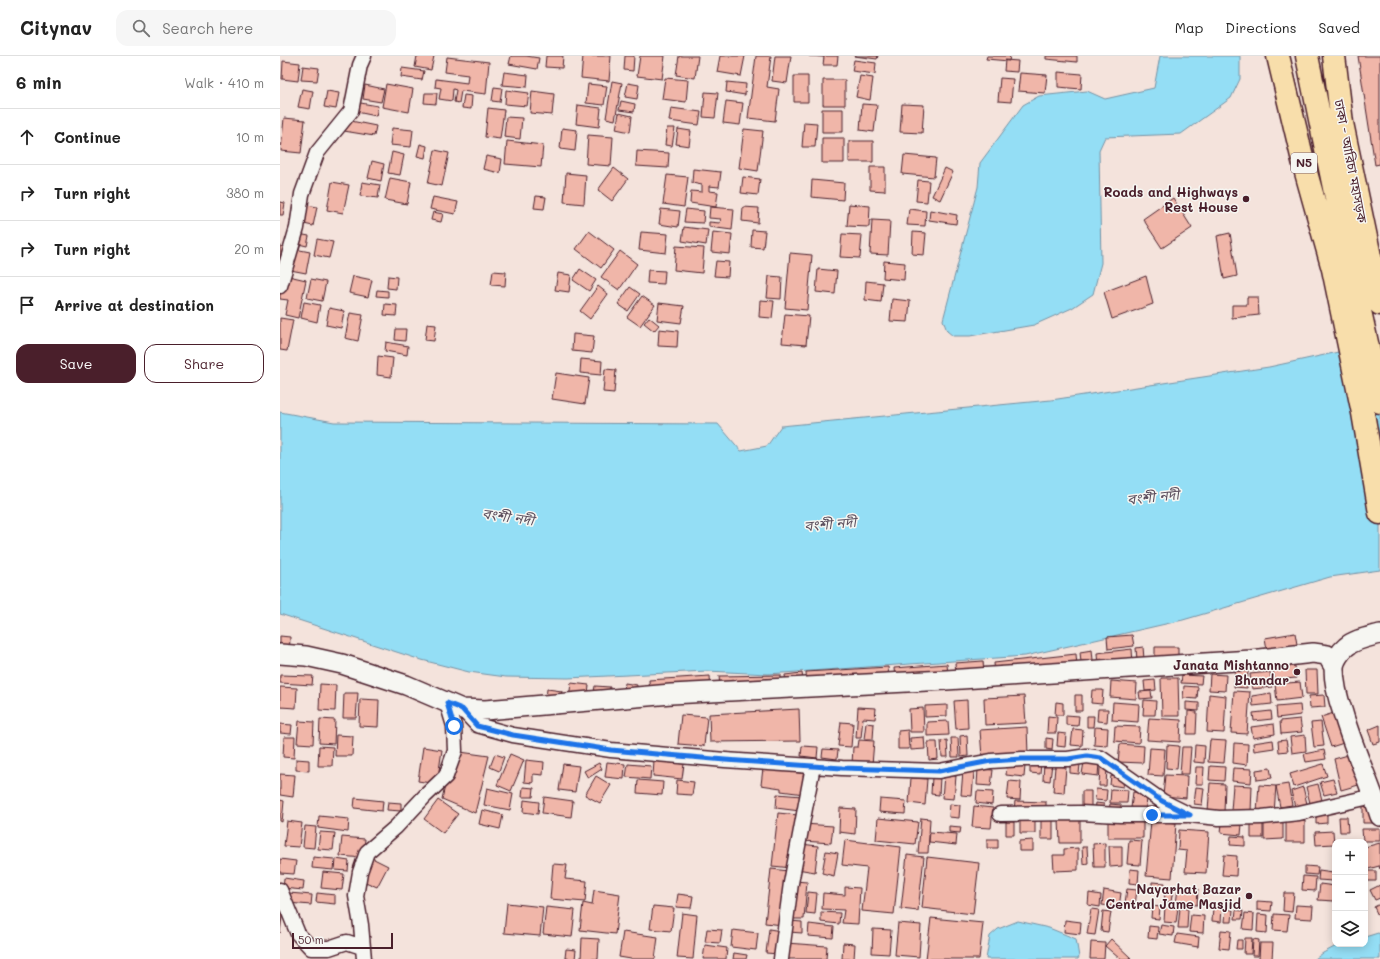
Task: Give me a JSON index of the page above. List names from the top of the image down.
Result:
{
  "streets": {
    "highway": ["ঢাকা - আরিচা মহাসড়ক", "N5"]
  },
  "water": ["বংশী নদী"],
  "places": ["Roads and Highways Rest House", "Janata Mishtanno Bhandar", "Nayarhat Bazar Central Jame Masjid"],
  "scale_bar": "50 m",
  "page": {
    "header": "Citynav",
    "search": "Search here",
    "nav": ["Map", "Directions", "Saved"],
    "heading": ["6 min", "Walk · 410 m"],
    "list": [
      ["Continue", "10 m"],
      ["Turn right", "380 m"],
      ["Turn right", "20 m"],
      "Arrive at destination"
    ],
    "buttons": ["Save", "Share"],
    "map_buttons": ["+", "−"],
    "scale": "50 m"
  }
}
